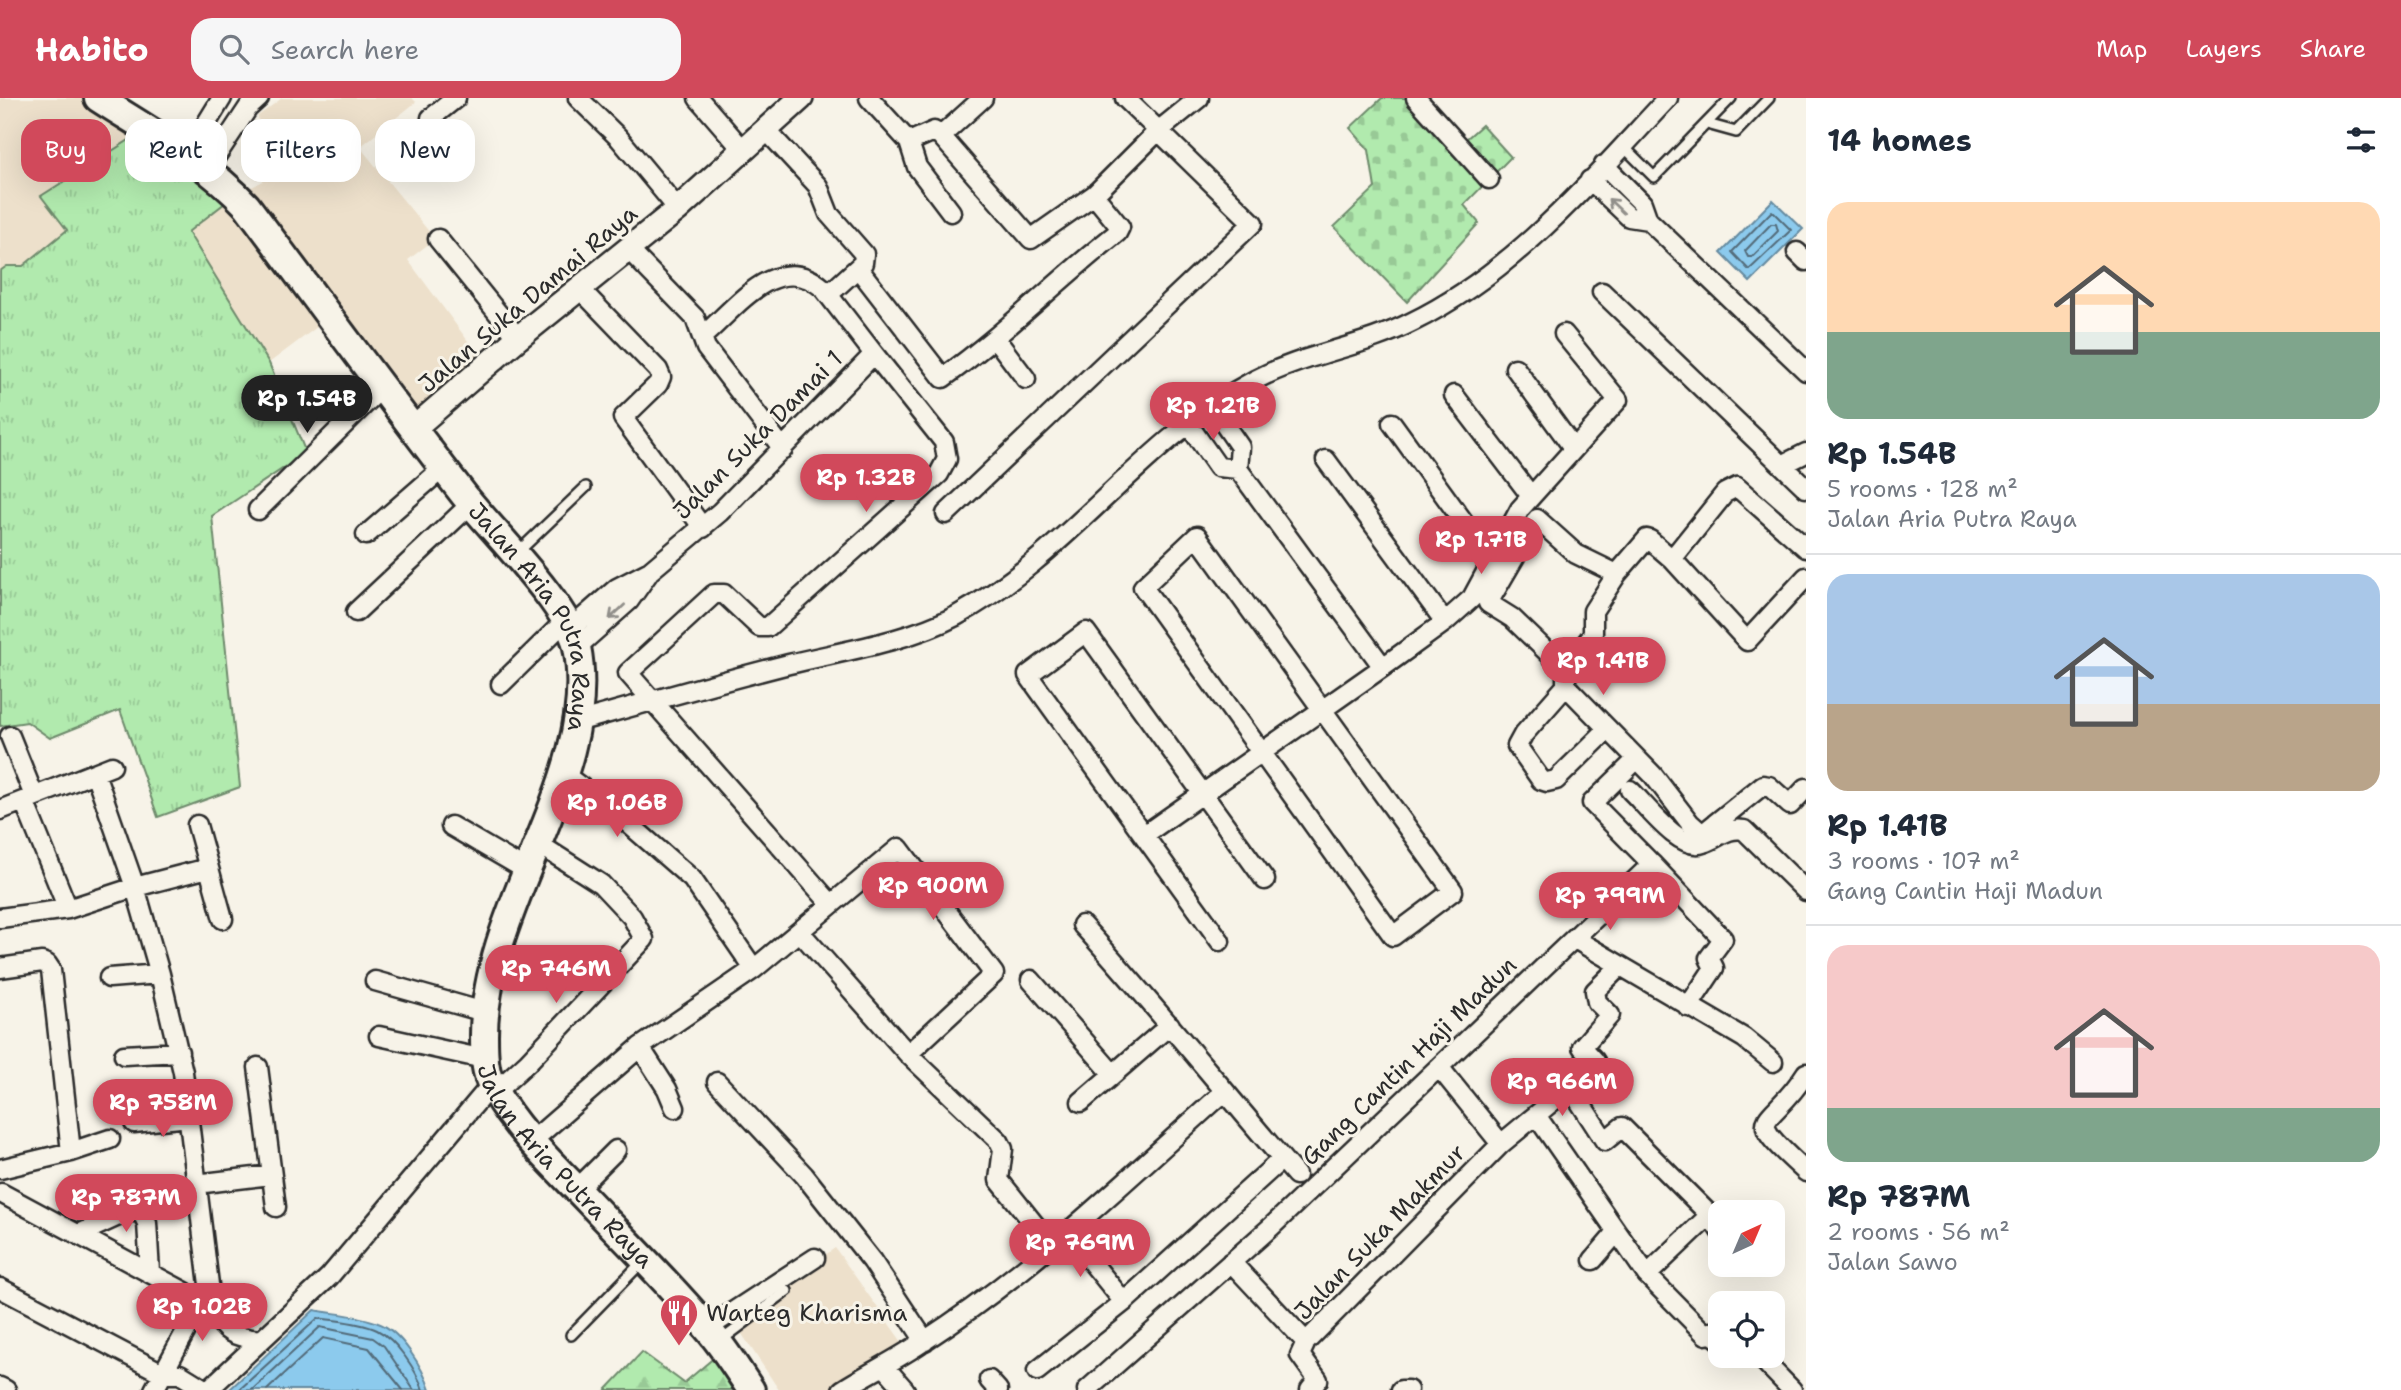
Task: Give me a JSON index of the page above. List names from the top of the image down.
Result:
{
  "streets": {
    "main road": ["Jalan Aria Putra Raya"],
    "street": [
      "Jalan Suka Damai Raya",
      "Jalan Suka Damai 1",
      "Gang Cantin Haji Madun",
      "Jalan Suka Makmur"
    ]
  },
  "crossings": [
    ["Jalan Suka Damai Raya", "Jalan Aria Putra Raya"],
    ["Jalan Suka Damai 1", "Jalan Aria Putra Raya"]
  ],
  "places": {
    "restaurant": ["Warteg Kharisma"]
  },
  "north": "top right",
  "page": {
    "header": "Habito",
    "search": "Search here",
    "nav": ["Map", "Layers", "Share"],
    "heading": "14 homes",
    "chip": [
      "Buy",
      "Rent",
      "Filters",
      "New"
    ],
    "list": [
      {
        "name": "Rp 1.54B",
        "note": "5 rooms · 128 m² · Jalan Aria Putra Raya"
      },
      {
        "name": "Rp 1.41B",
        "note": "3 rooms · 107 m² · Gang Cantin Haji Madun"
      },
      {
        "name": "Rp 787M",
        "note": "2 rooms · 56 m² · Jalan Sawo"
      }
    ],
    "price": [
      "Rp 1.54B",
      "Rp 1.21B",
      "Rp 1.32B",
      "Rp 1.71B",
      "Rp 1.41B",
      "Rp 1.06B",
      "Rp 900M",
      "Rp 799M",
      "Rp 746M",
      "Rp 966M",
      "Rp 758M",
      "Rp 787M",
      "Rp 769M",
      "Rp 1.02B"
    ]
  }
}
